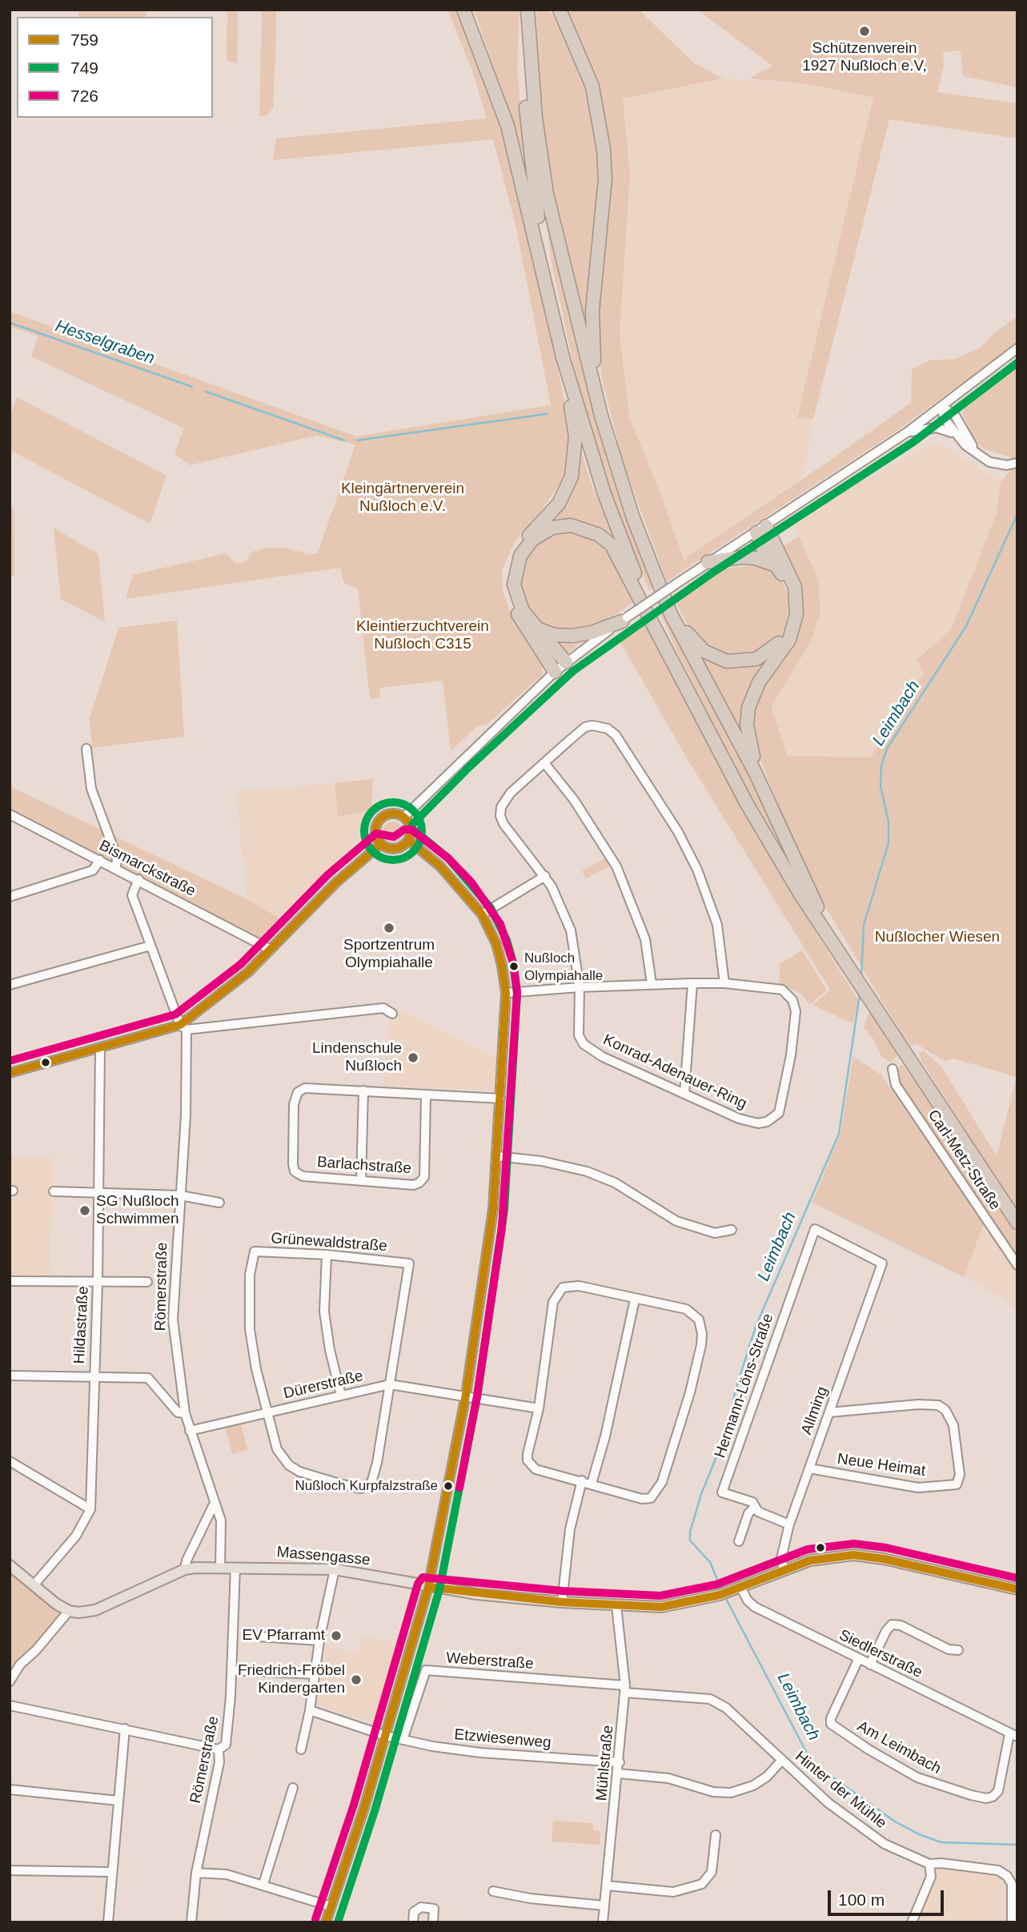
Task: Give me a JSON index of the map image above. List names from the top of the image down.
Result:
{
  "streets": {
    "main road": ["Massengasse"],
    "street": [
      "Bismarckstraße",
      "Konrad-Adenauer-Ring",
      "Carl-Metz-Straße",
      "Barlachstraße",
      "Grünewaldstraße",
      "Römerstraße",
      "Hildastraße",
      "Dürerstraße",
      "Hermann-Löns-Straße",
      "Allming",
      "Neue Heimat",
      "Siedlerstraße",
      "Weberstraße",
      "Etzwiesenweg",
      "Am Leimbach",
      "Mühlstraße",
      "Hinter der Mühle"
    ]
  },
  "crossings": [
    ["Bismarckstraße", "Römerstraße"],
    ["Grünewaldstraße", "Dürerstraße"],
    ["Römerstraße", "Dürerstraße"],
    ["Römerstraße", "Massengasse"],
    ["Hermann-Löns-Straße", "Allming"],
    ["Allming", "Neue Heimat"],
    ["Allming", "Massengasse"],
    ["Massengasse", "Siedlerstraße"],
    ["Massengasse", "Mühlstraße"],
    ["Siedlerstraße", "Am Leimbach"],
    ["Weberstraße", "Etzwiesenweg"],
    ["Weberstraße", "Mühlstraße"],
    ["Weberstraße", "Hinter der Mühle"],
    ["Etzwiesenweg", "Mühlstraße"],
    ["Mühlstraße", "Hinter der Mühle"]
  ],
  "water": ["Hesselgraben", "Leimbach"],
  "parks": ["Kleingärtnerverein Nußloch e.V.", "Kleintierzuchtverein Nußloch C315", "Nußlocher Wiesen"],
  "places": [
    "Schützenverein 1927 Nußloch e.V,",
    "Sportzentrum Olympiahalle",
    "Nußloch Olympiahalle",
    "Lindenschule Nußloch",
    "SG Nußloch Schwimmen",
    "Nußloch Kurpfalzstraße",
    "EV Pfarramt",
    "Friedrich-Fröbel Kindergarten"
  ],
  "lines": ["transit line 749", "transit line 759", "transit line 726"],
  "legend": ["759", "749", "726"],
  "scale_bar": "100 m"
}
